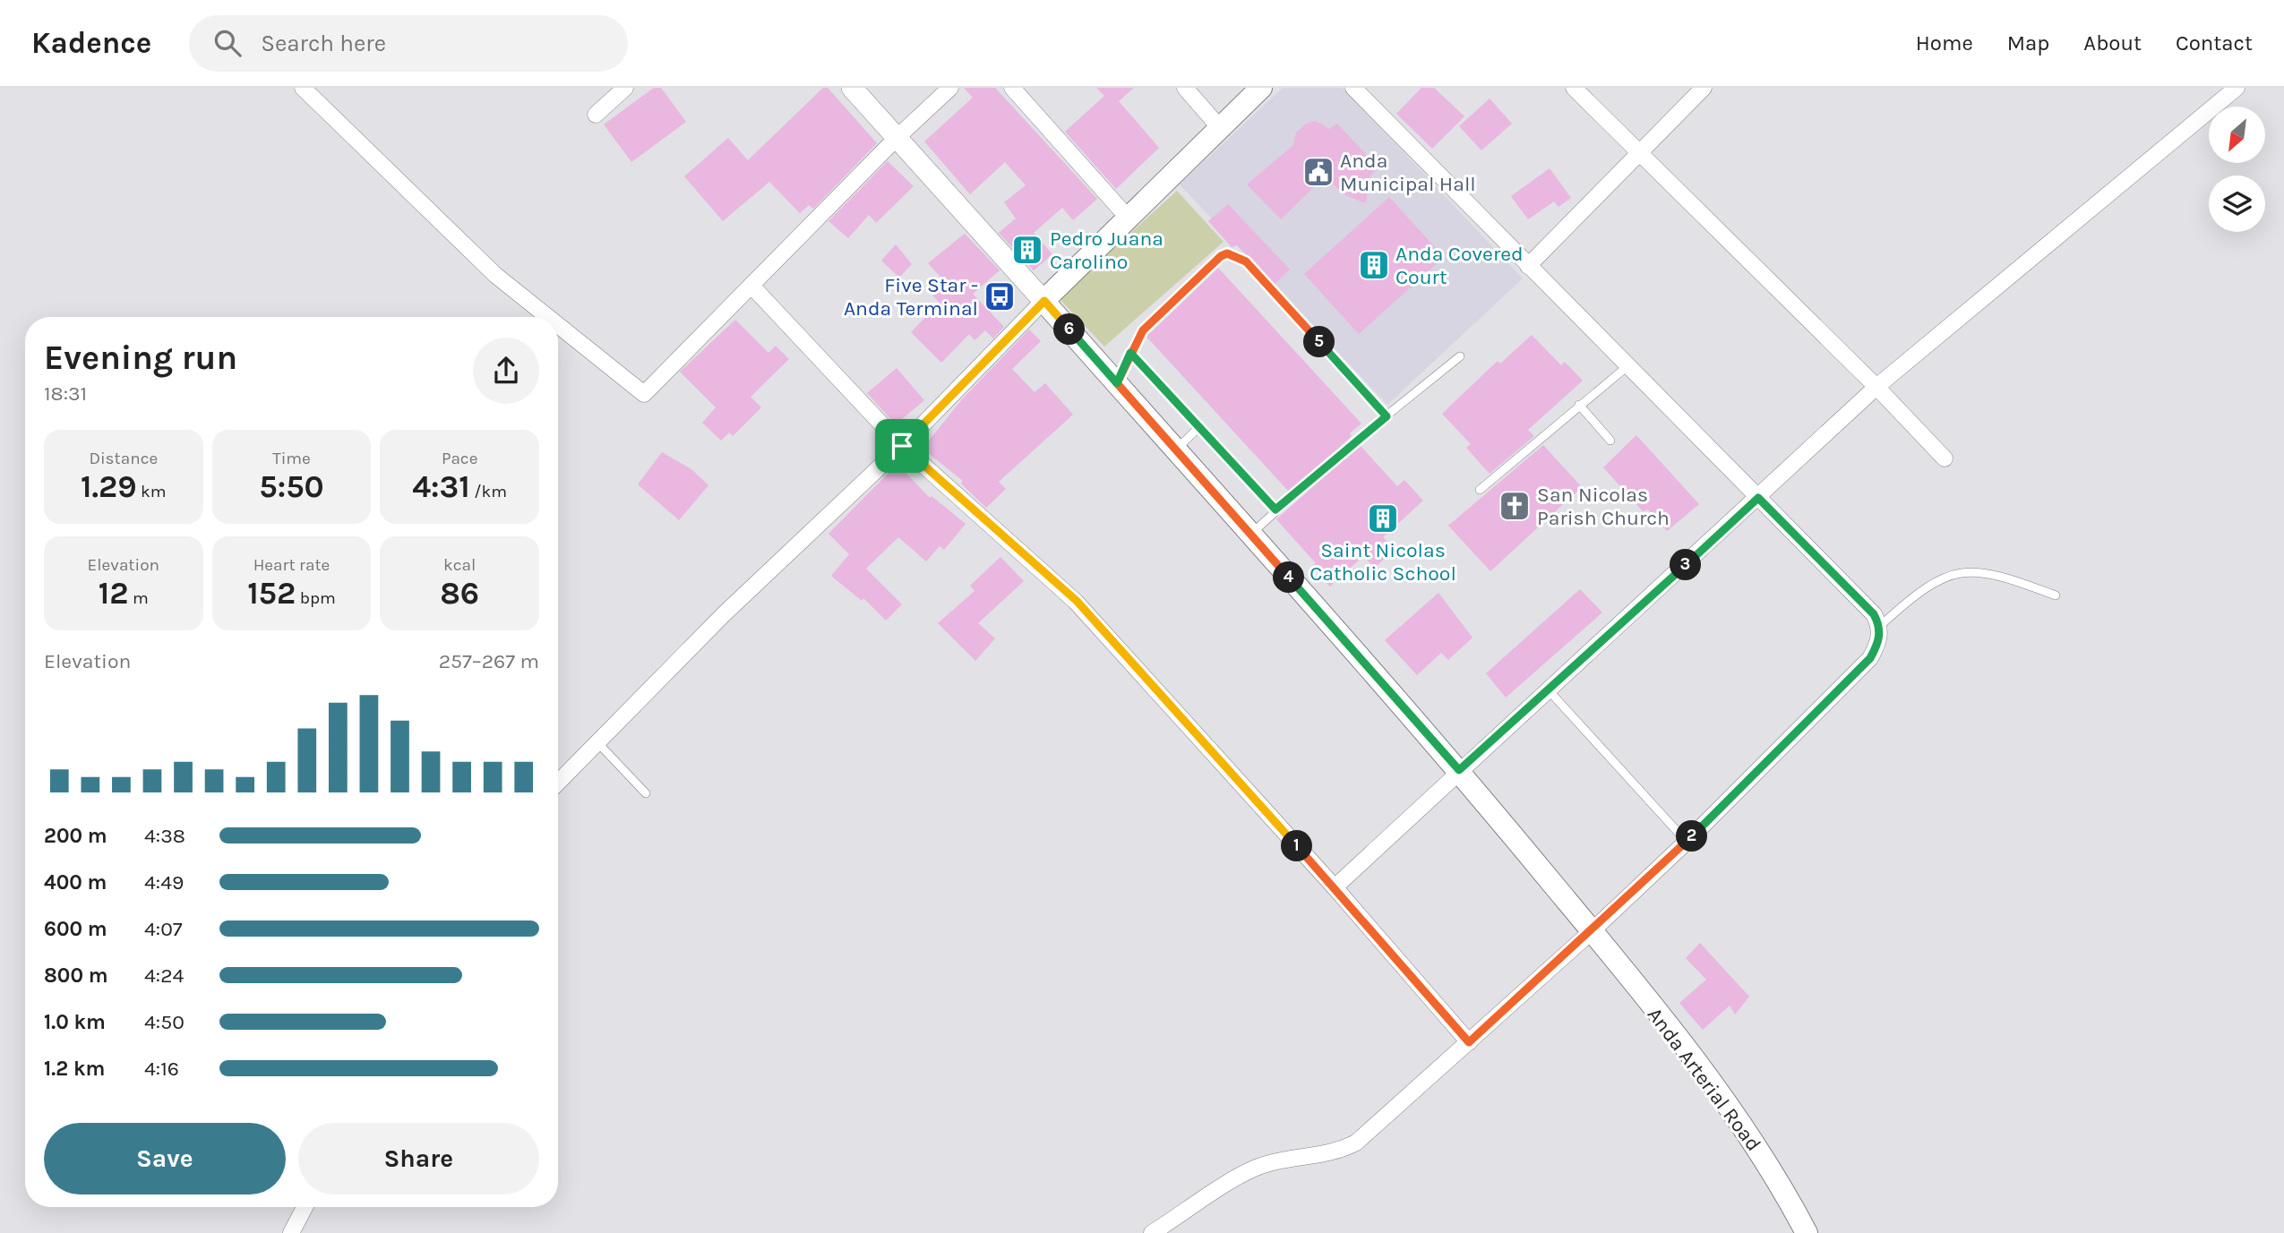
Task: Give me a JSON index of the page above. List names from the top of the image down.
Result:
{
  "streets": {
    "main road": ["Anda Arterial Road"]
  },
  "places": {
    "public building": ["Anda Municipal Hall"],
    "building": ["Pedro Juana Carolino", "Anda Covered Court", "Saint Nicolas Catholic School"],
    "bus stop": ["Five Star - Anda Terminal"],
    "church": ["San Nicolas Parish Church"]
  },
  "north": "bottom left",
  "page": {
    "header": "Kadence",
    "search": "Search here",
    "nav": [
      "Home",
      "Map",
      "About",
      "Contact"
    ],
    "pins": [
      "6",
      "5",
      "3",
      "4",
      "2",
      "1"
    ],
    "heading": ["Evening run", "18:31"],
    "stats": [
      ["Distance", "1.29 km"],
      ["Time", "5:50"],
      ["Pace", "4:31 /km"],
      ["Elevation", "12 m"],
      ["Heart rate", "152 bpm"],
      ["kcal", "86"]
    ],
    "chart": ["Elevation", "257–267 m"],
    "list": [
      {
        "name": "200 m",
        "note": "4:38"
      },
      {
        "name": "400 m",
        "note": "4:49"
      },
      {
        "name": "600 m",
        "note": "4:07"
      },
      {
        "name": "800 m",
        "note": "4:24"
      },
      {
        "name": "1.0 km",
        "note": "4:50"
      },
      {
        "name": "1.2 km",
        "note": "4:16"
      }
    ],
    "buttons": ["Save", "Share"]
  }
}
